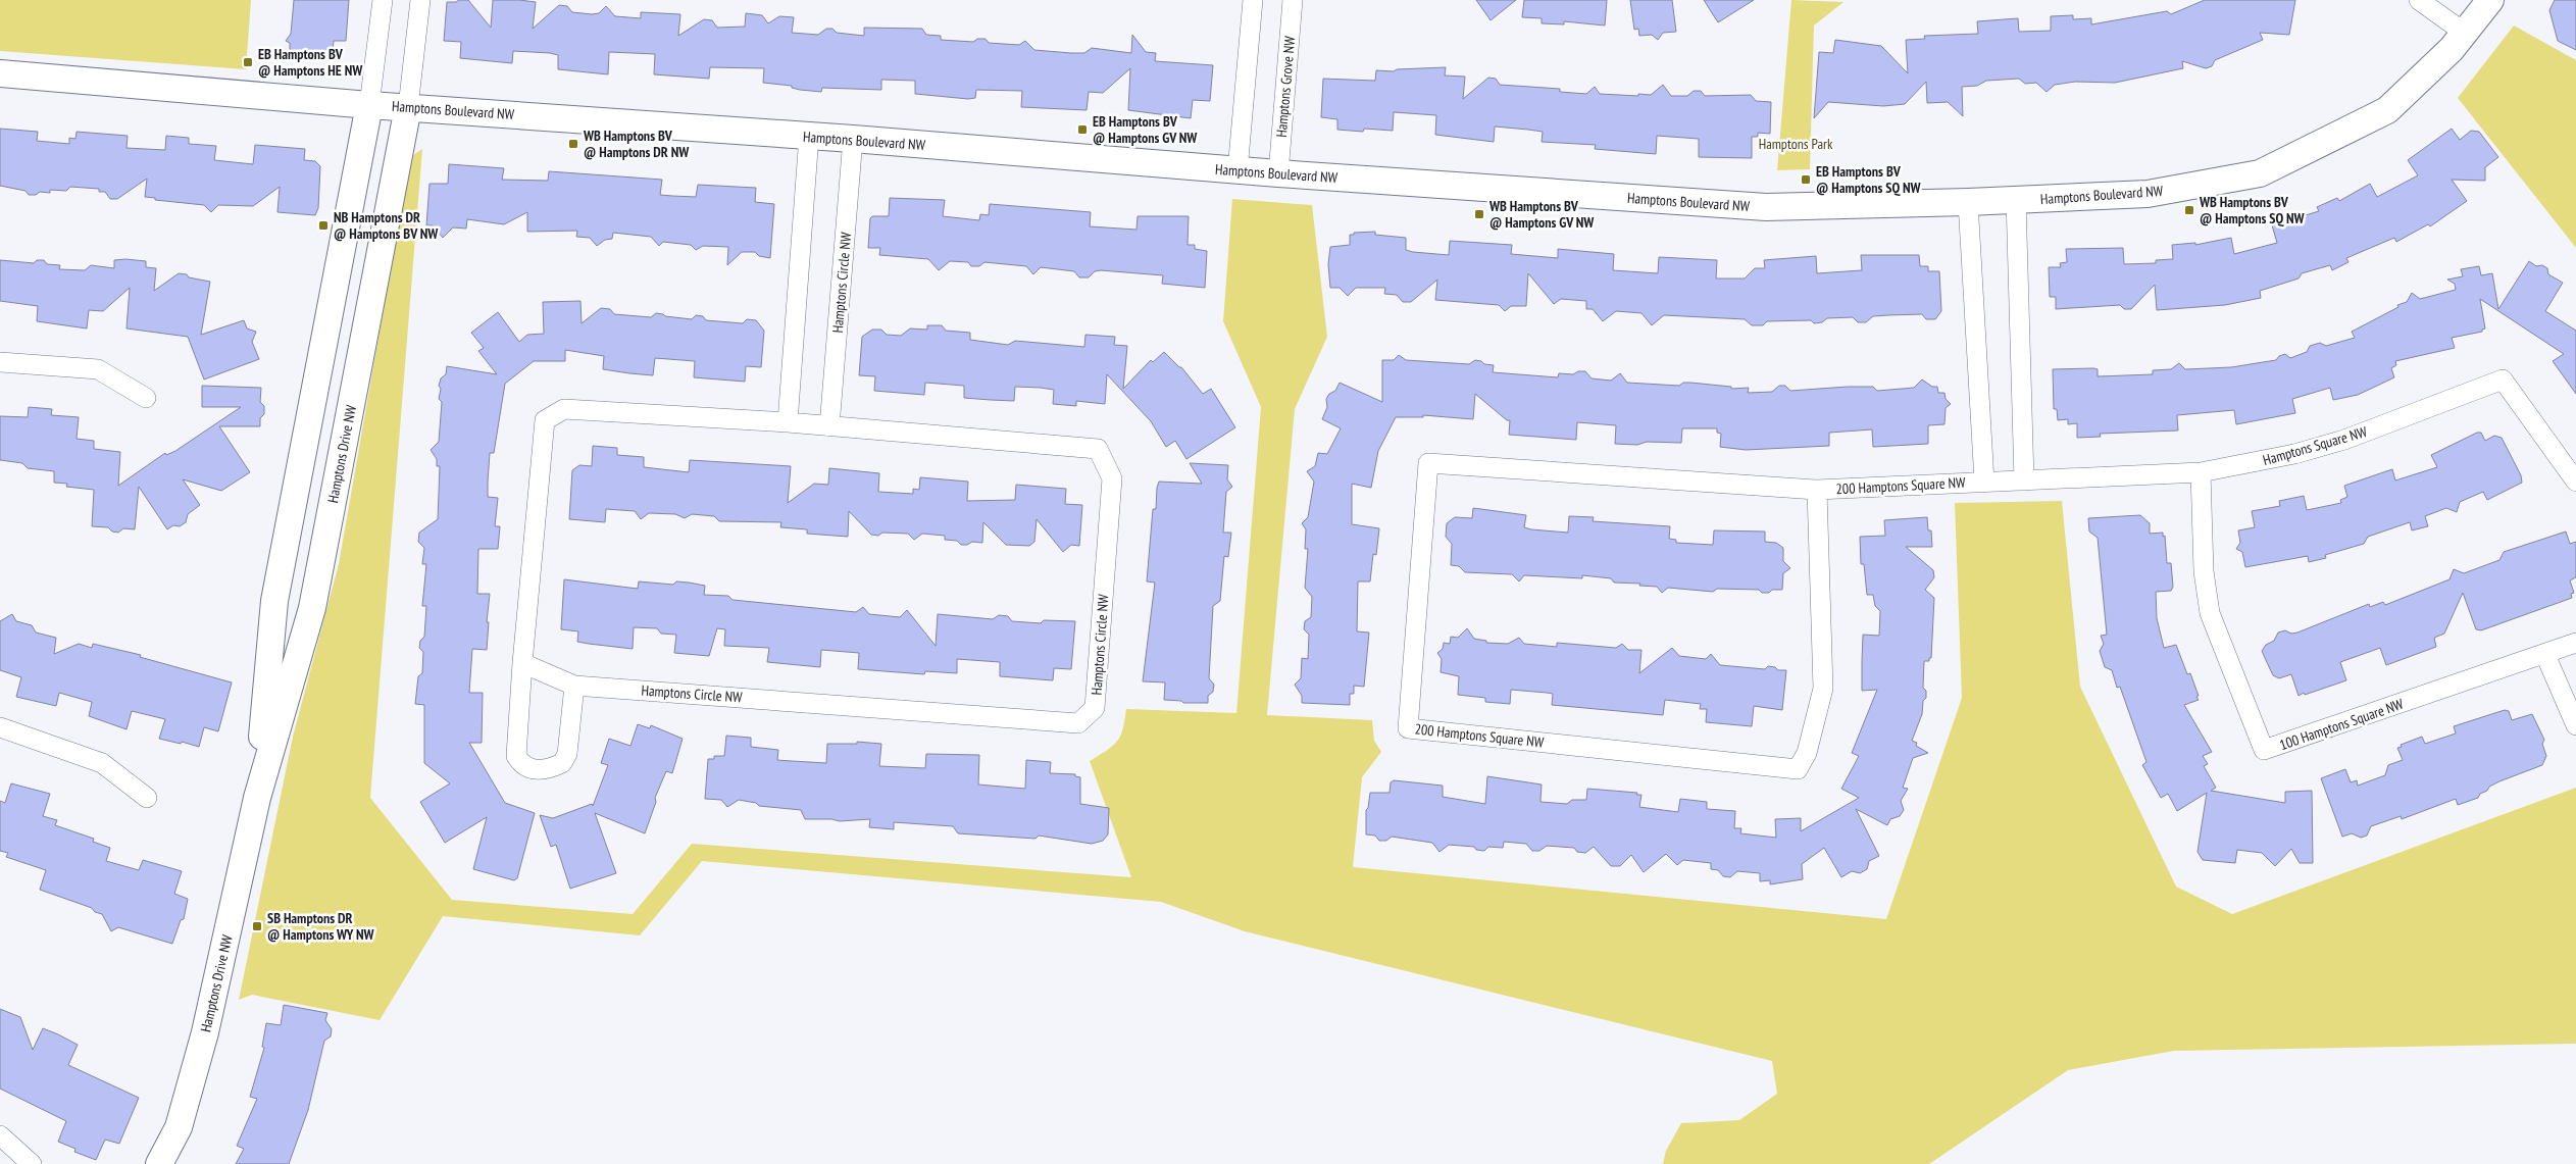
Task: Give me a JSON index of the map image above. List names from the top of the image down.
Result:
{
  "streets": {
    "street": [
      "Hamptons Grove NW",
      "Hamptons Boulevard NW",
      "Hamptons Circle NW",
      "Hamptons Square NW",
      "Hamptons Drive NW",
      "200 Hamptons Square NW",
      "100 Hamptons Square NW"
    ]
  },
  "crossings": [
    ["Hamptons Grove NW", "Hamptons Boulevard NW"],
    ["Hamptons Boulevard NW", "Hamptons Circle NW"],
    ["Hamptons Boulevard NW", "Hamptons Drive NW"],
    ["Hamptons Square NW", "200 Hamptons Square NW"],
    ["Hamptons Square NW", "100 Hamptons Square NW"]
  ],
  "parks": ["Hamptons Park"],
  "places": {
    "transit": [
      "EB Hamptons BV @ Hamptons HE NW",
      "EB Hamptons BV @ Hamptons GV NW",
      "WB Hamptons BV @ Hamptons DR NW",
      "EB Hamptons BV @ Hamptons SQ NW",
      "WB Hamptons BV @ Hamptons SQ NW",
      "WB Hamptons BV @ Hamptons GV NW",
      "NB Hamptons DR @ Hamptons BV NW",
      "SB Hamptons DR @ Hamptons WY NW"
    ]
  }
}
